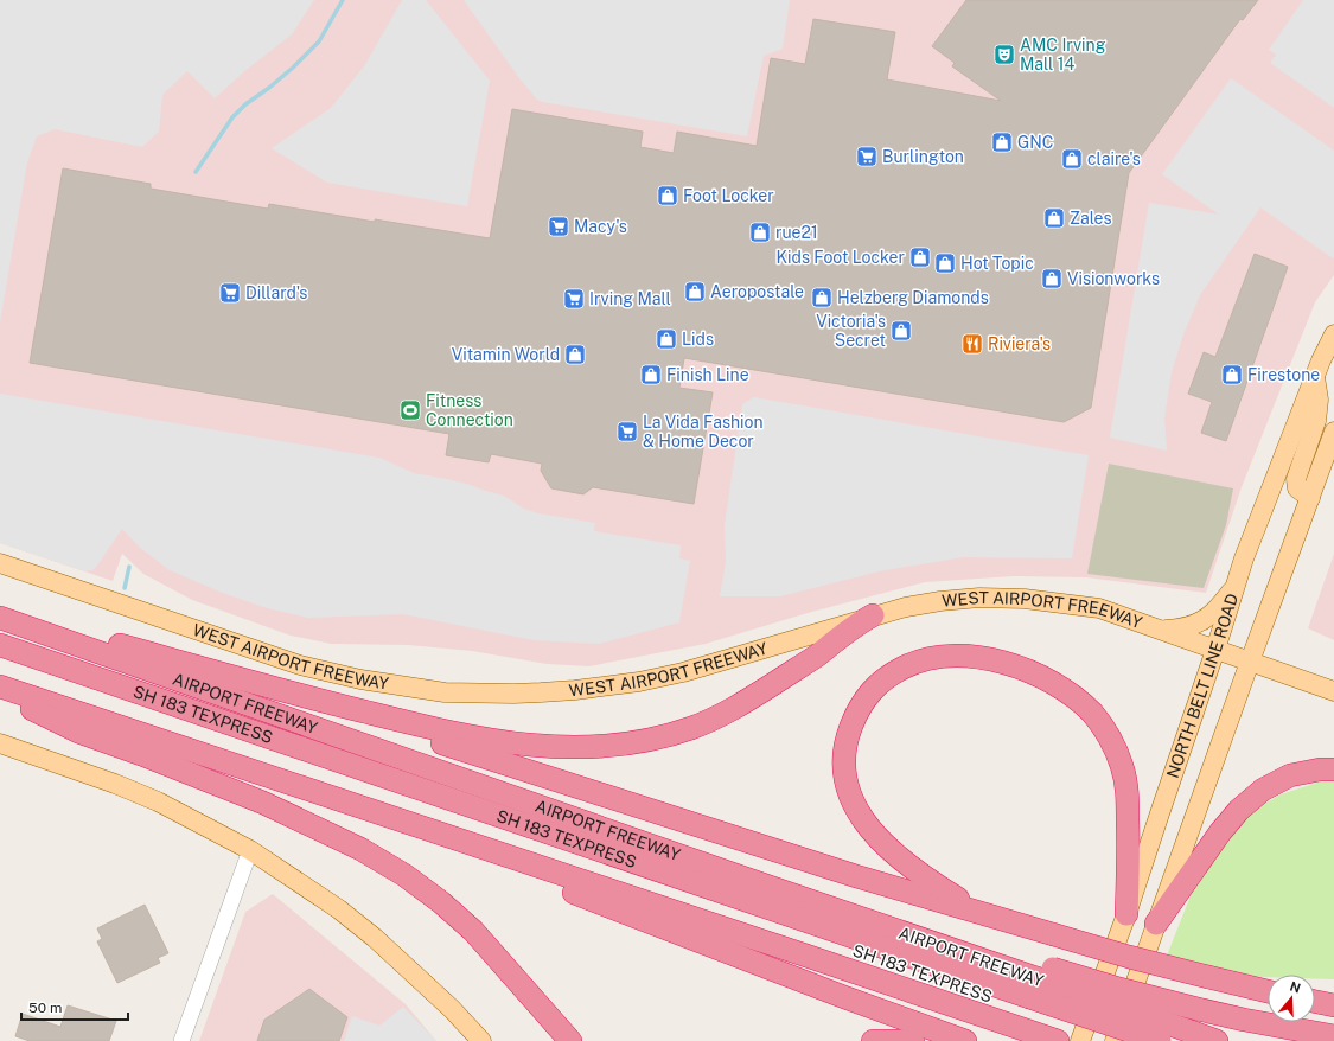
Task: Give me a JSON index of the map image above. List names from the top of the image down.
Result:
{
  "streets": {
    "highway": ["AIRPORT FREEWAY", "SH 183 TEXPRESS"],
    "main road": ["WEST AIRPORT FREEWAY", "NORTH BELT LINE ROAD"]
  },
  "crossings": [
    ["WEST AIRPORT FREEWAY", "NORTH BELT LINE ROAD"],
    ["AIRPORT FREEWAY", "SH 183 TEXPRESS"]
  ],
  "places": {
    "theatre": ["AMC Irving Mall 14"],
    "shop": [
      "GNC",
      "claire's",
      "Foot Locker",
      "Zales",
      "rue21",
      "Kids Foot Locker",
      "Hot Topic",
      "Visionworks",
      "Aeropostale",
      "Helzberg Diamonds",
      "Victoria's Secret",
      "Lids",
      "Vitamin World",
      "Finish Line",
      "Firestone"
    ],
    "supermarket": [
      "Burlington",
      "Macy's",
      "Dillard's",
      "Irving Mall",
      "La Vida Fashion & Home Decor"
    ],
    "restaurant": ["Riviera's"],
    "sports": ["Fitness Connection"]
  },
  "scale_bar": "50 m",
  "north": "top"
}
